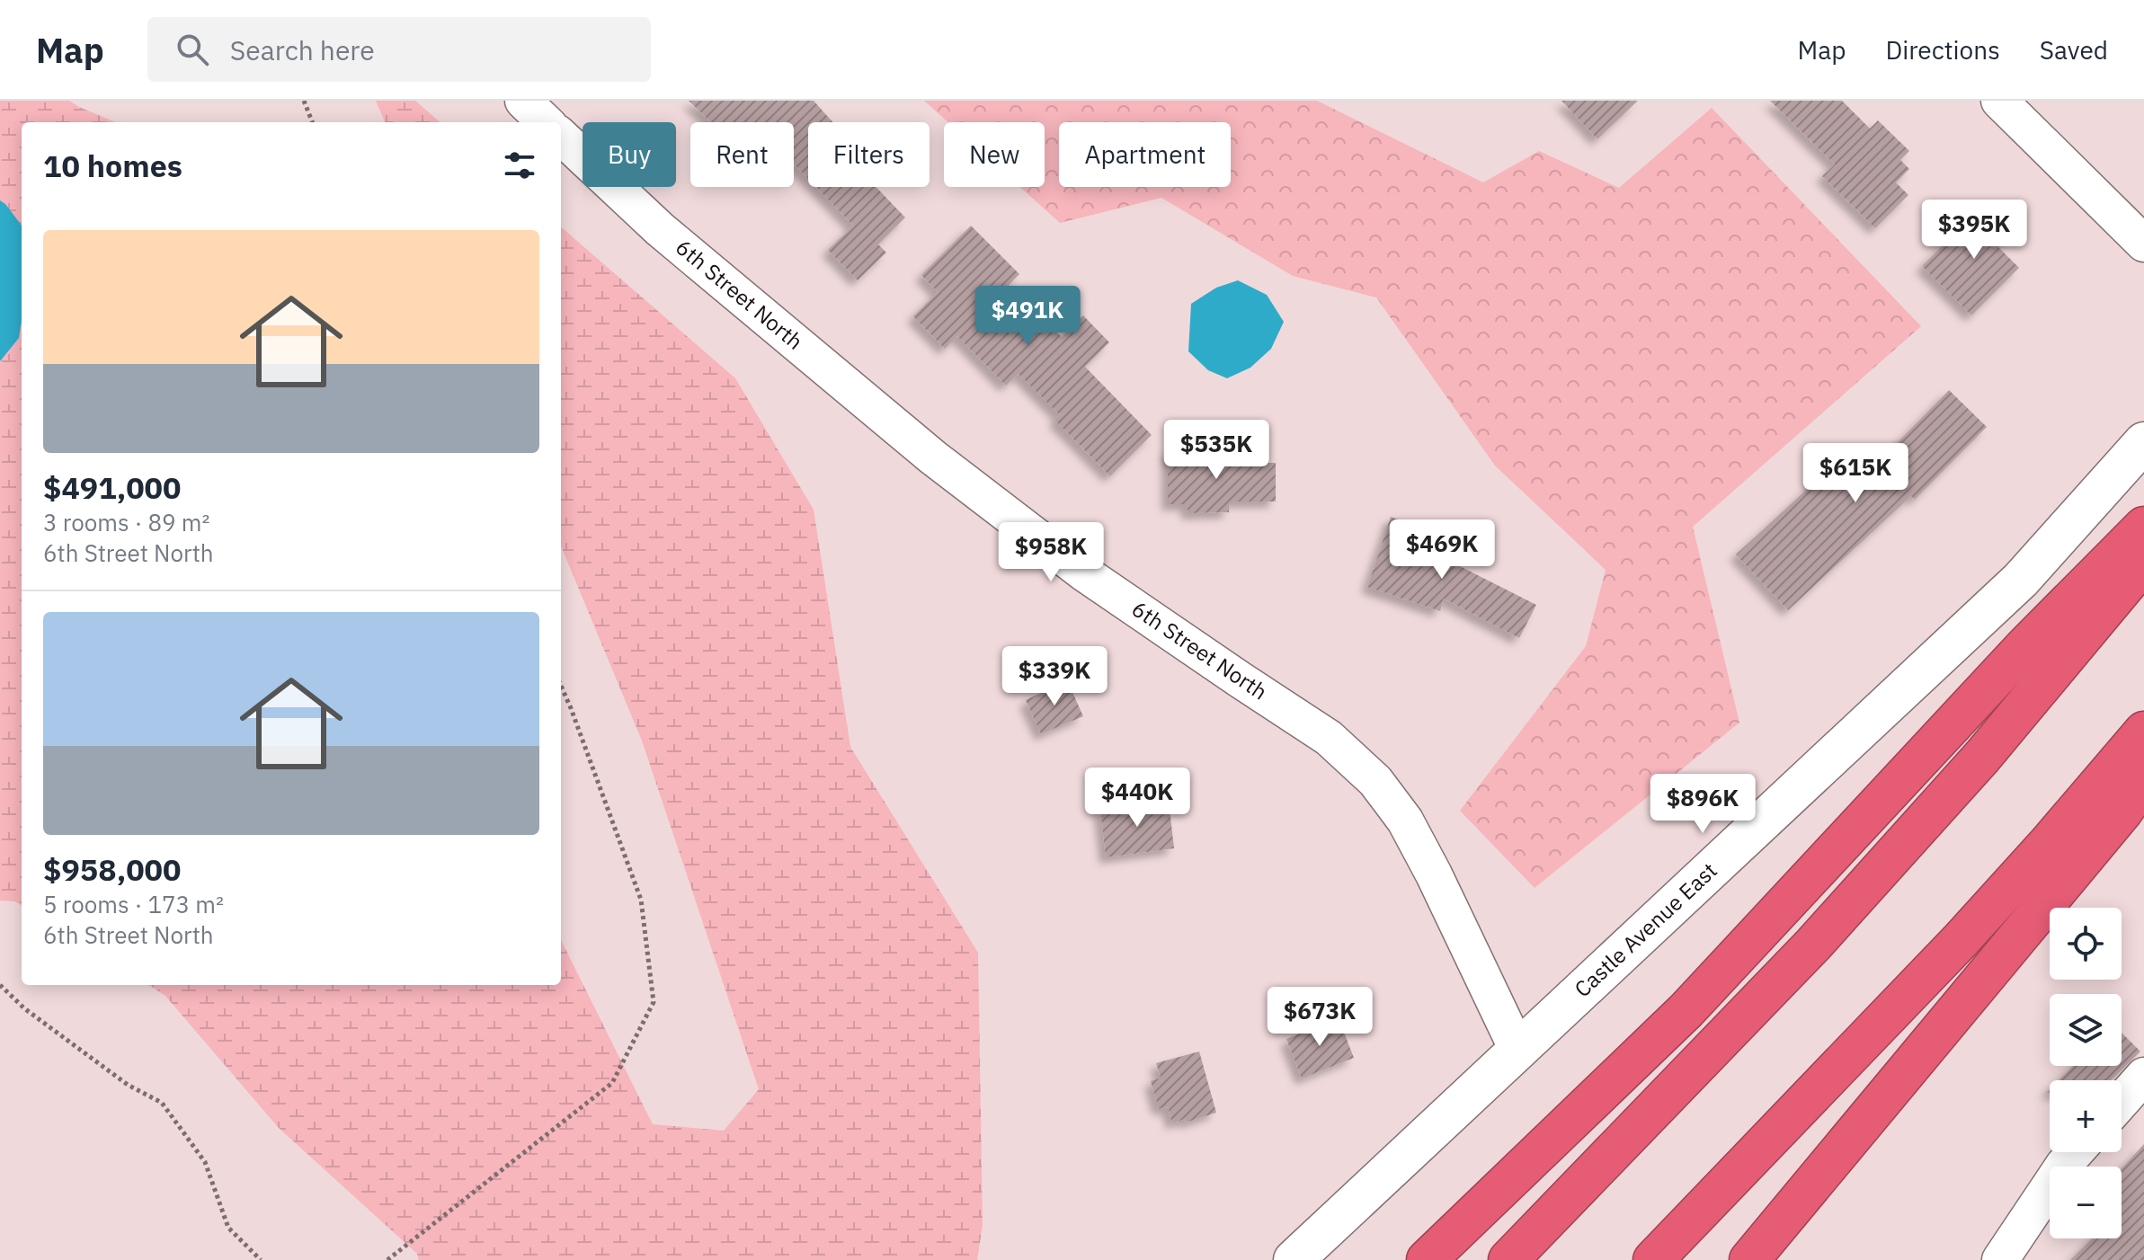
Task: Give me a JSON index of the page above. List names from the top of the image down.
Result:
{
  "streets": {
    "street": ["6th Street North", "Castle Avenue East"]
  },
  "crossings": [
    ["6th Street North", "Castle Avenue East"]
  ],
  "page": {
    "header": "Map",
    "search": "Search here",
    "nav": ["Map", "Directions", "Saved"],
    "chip": [
      "Buy",
      "Rent",
      "Filters",
      "New",
      "Apartment"
    ],
    "heading": "10 homes",
    "price": [
      "$395K",
      "$491K",
      "$535K",
      "$615K",
      "$469K",
      "$958K",
      "$339K",
      "$440K",
      "$896K",
      "$673K"
    ],
    "list": [
      {
        "name": "$491,000",
        "note": "3 rooms · 89 m² · 6th Street North"
      },
      {
        "name": "$958,000",
        "note": "5 rooms · 173 m² · 6th Street North"
      }
    ],
    "map_buttons": ["+", "−"]
  }
}
